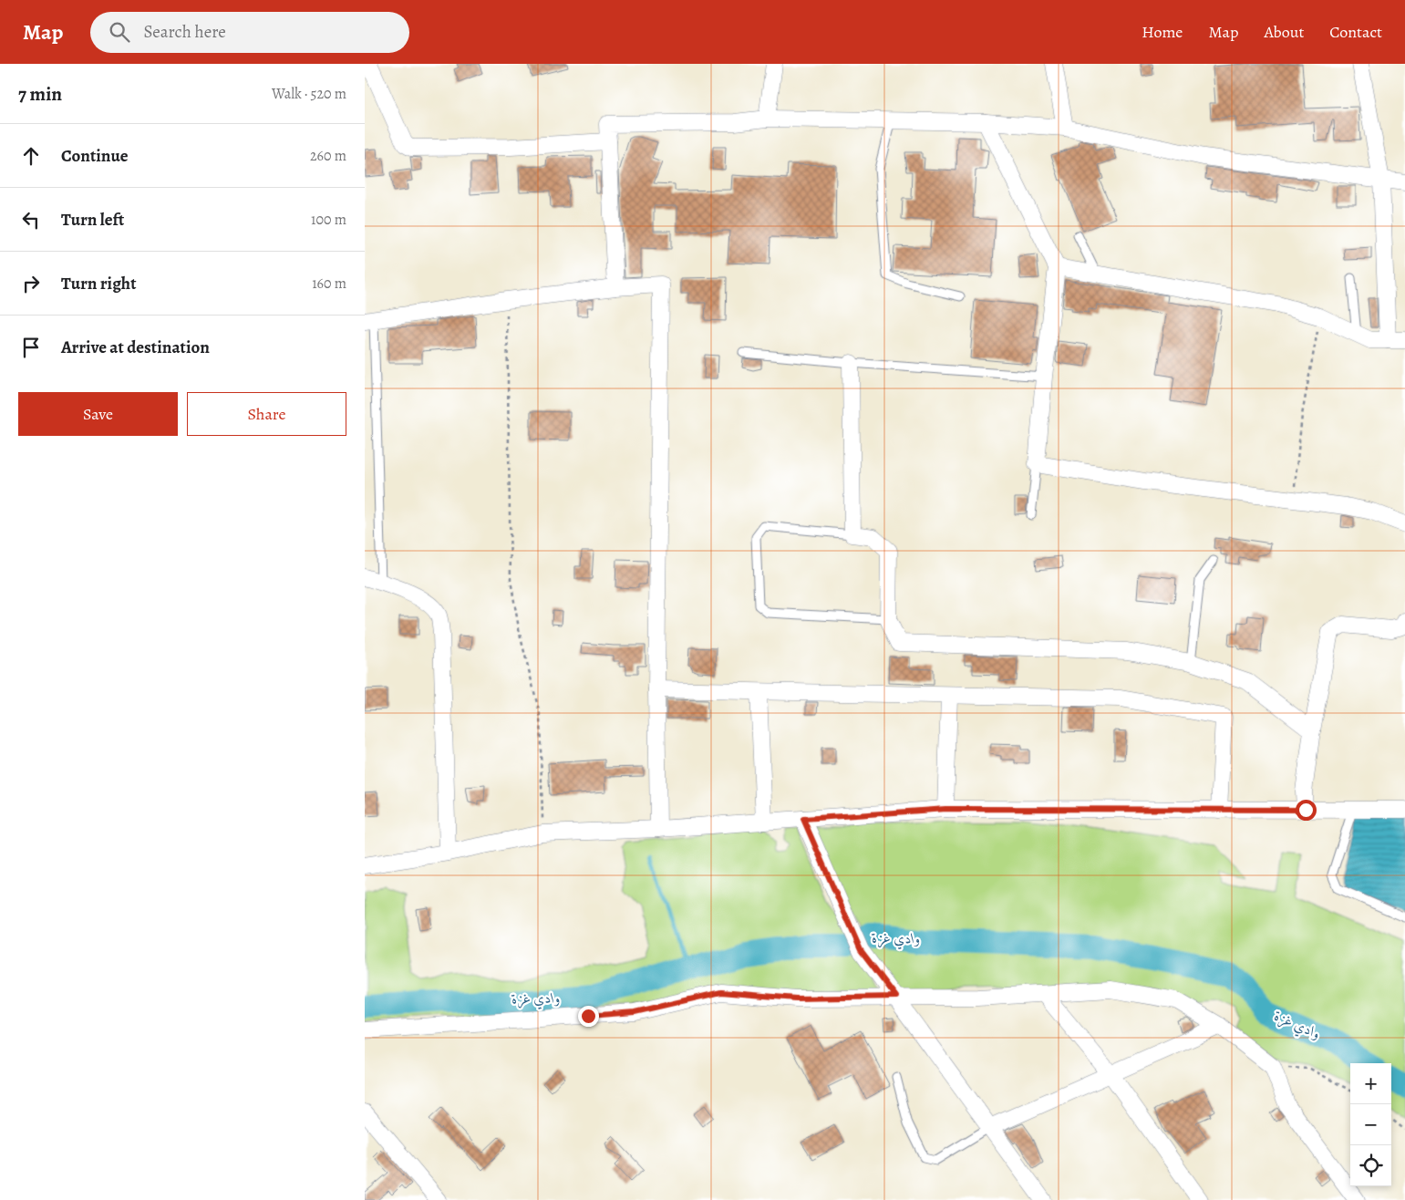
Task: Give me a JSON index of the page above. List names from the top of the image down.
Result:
{
  "water": ["وادي غزة"],
  "page": {
    "header": "Map",
    "search": "Search here",
    "nav": [
      "Home",
      "Map",
      "About",
      "Contact"
    ],
    "heading": ["7 min", "Walk · 520 m"],
    "list": [
      ["Continue", "260 m"],
      ["Turn left", "100 m"],
      ["Turn right", "160 m"],
      "Arrive at destination"
    ],
    "buttons": ["Save", "Share"],
    "map_buttons": ["+", "−"]
  }
}
